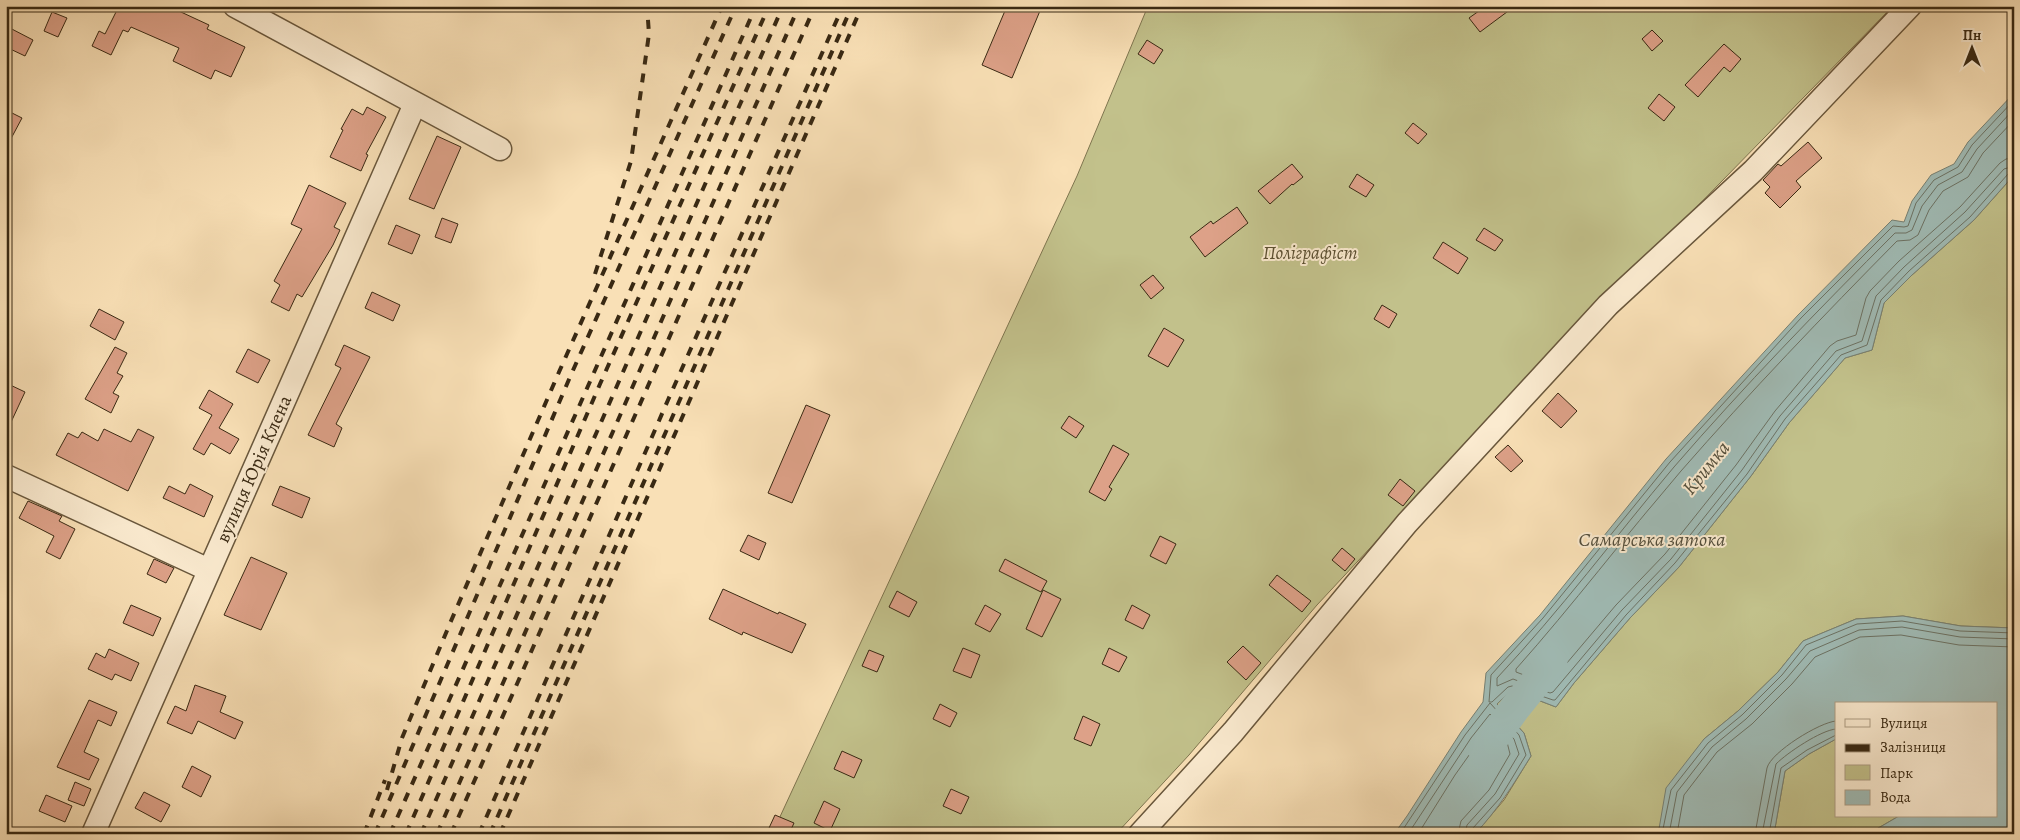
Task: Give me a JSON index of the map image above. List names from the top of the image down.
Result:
{
  "streets": {
    "street": ["вулиця Юрія Клена"]
  },
  "water": ["Кримка", "Самарська затока"],
  "parks": ["Поліграфіст"],
  "legend": [
    "Вулиця",
    "Залізниця",
    "Парк",
    "Вода"
  ],
  "north": "top"
}
